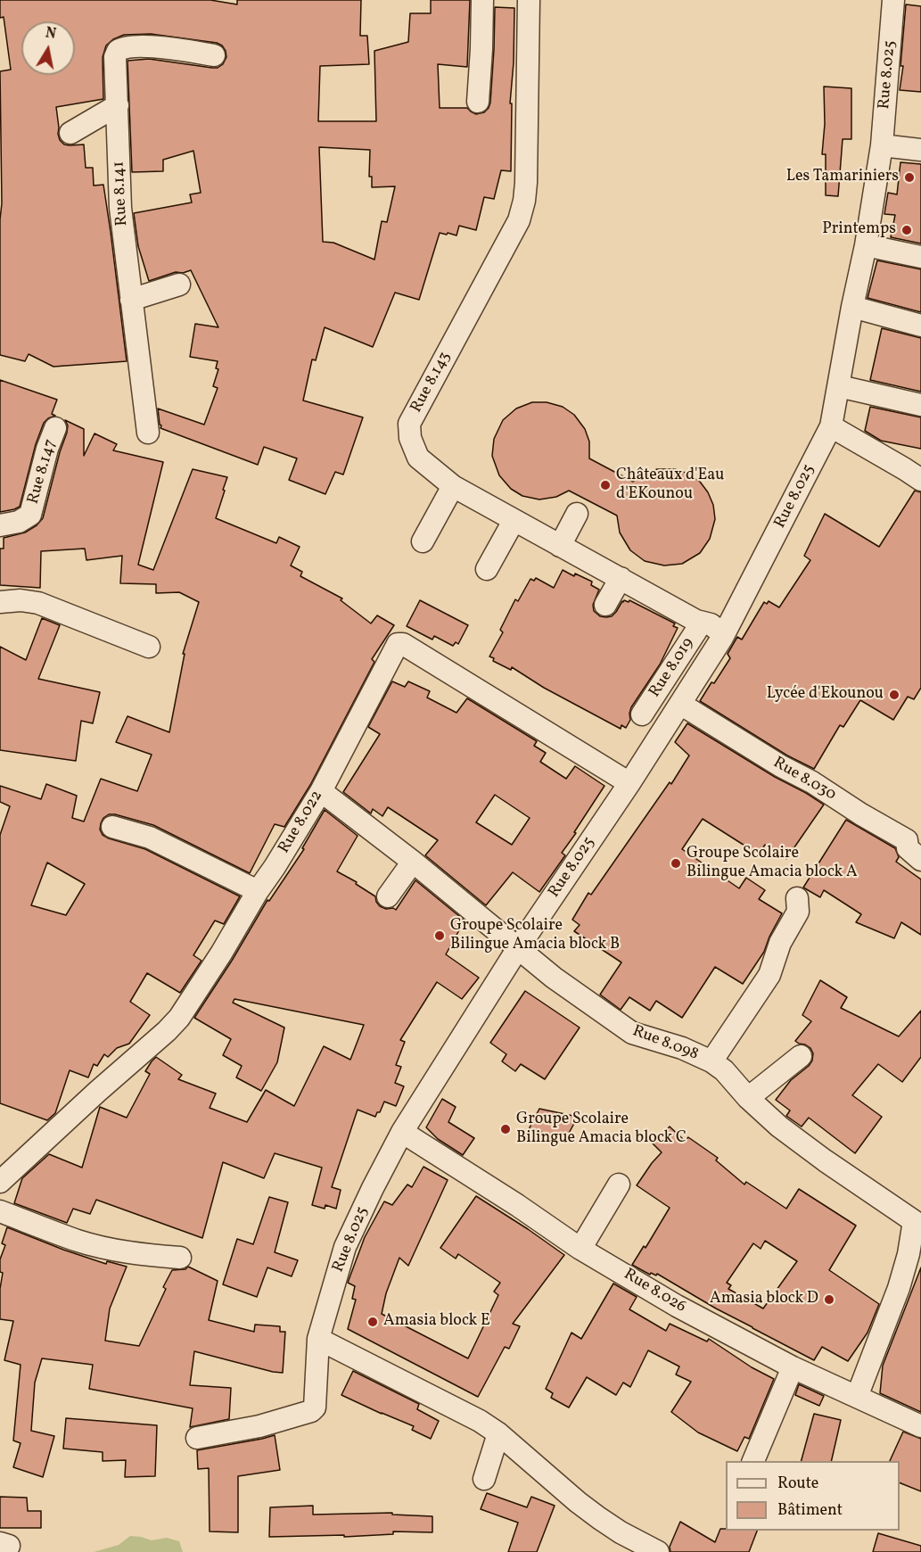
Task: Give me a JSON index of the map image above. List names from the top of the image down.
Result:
{
  "streets": {
    "street": [
      "Rue 8.025",
      "Rue 8.141",
      "Rue 8.143",
      "Rue 8.147",
      "Rue 8.019",
      "Rue 8.030",
      "Rue 8.022",
      "Rue 8.098",
      "Rue 8.026"
    ]
  },
  "crossings": [
    ["Rue 8.025", "Rue 8.143"],
    ["Rue 8.025", "Rue 8.030"],
    ["Rue 8.025", "Rue 8.022"],
    ["Rue 8.025", "Rue 8.098"],
    ["Rue 8.025", "Rue 8.026"],
    ["Rue 8.143", "Rue 8.019"],
    ["Rue 8.022", "Rue 8.098"],
    ["Rue 8.098", "Rue 8.026"]
  ],
  "places": [
    "Les Tamariniers",
    "Printemps",
    "Châteaux d'Eau d'EKounou",
    "Lycée d'Ekounou",
    "Groupe Scolaire Bilingue Amacia block A",
    "Groupe Scolaire Bilingue Amacia block B",
    "Groupe Scolaire Bilingue Amacia block C",
    "Amasia block D",
    "Amasia block E"
  ],
  "legend": ["Route", "Bâtiment"],
  "north": "top"
}
